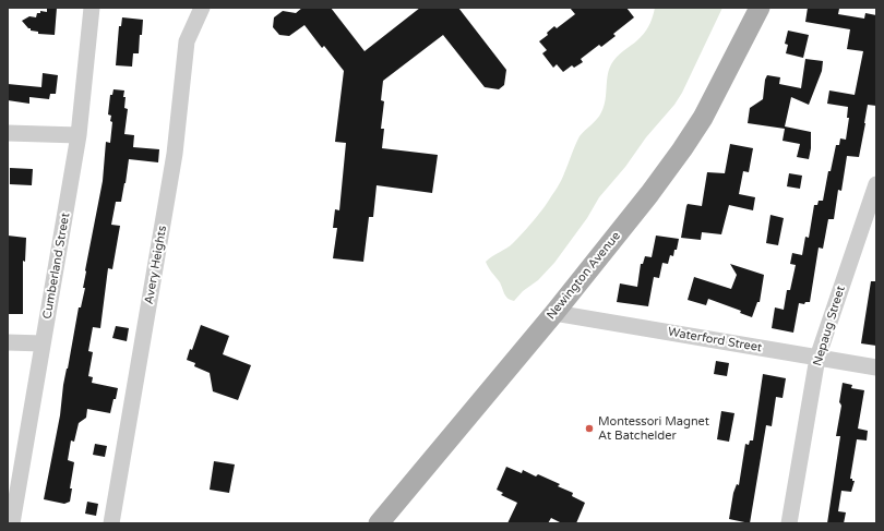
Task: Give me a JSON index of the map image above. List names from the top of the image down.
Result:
{
  "streets": {
    "main road": ["Newington Avenue"],
    "street": [
      "Avery Heights",
      "Cumberland Street",
      "Nepaug Street",
      "Waterford Street"
    ]
  },
  "crossings": [
    ["Newington Avenue", "Waterford Street"],
    ["Nepaug Street", "Waterford Street"]
  ],
  "places": ["Montessori Magnet At Batchelder"]
}
